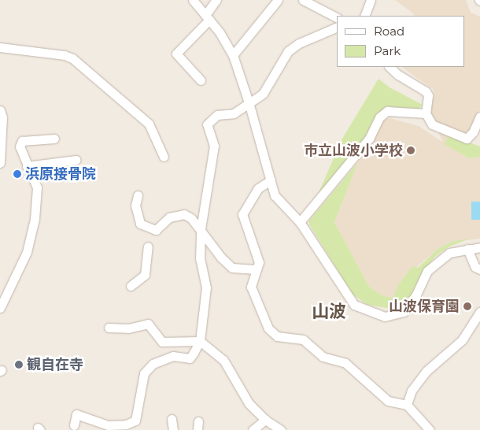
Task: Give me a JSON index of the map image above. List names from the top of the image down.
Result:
{
  "districts": ["山波"],
  "places": [
    "市立山波小学校",
    "浜原接骨院",
    "山波保育園",
    "観自在寺"
  ],
  "legend": ["Road", "Park"]
}
